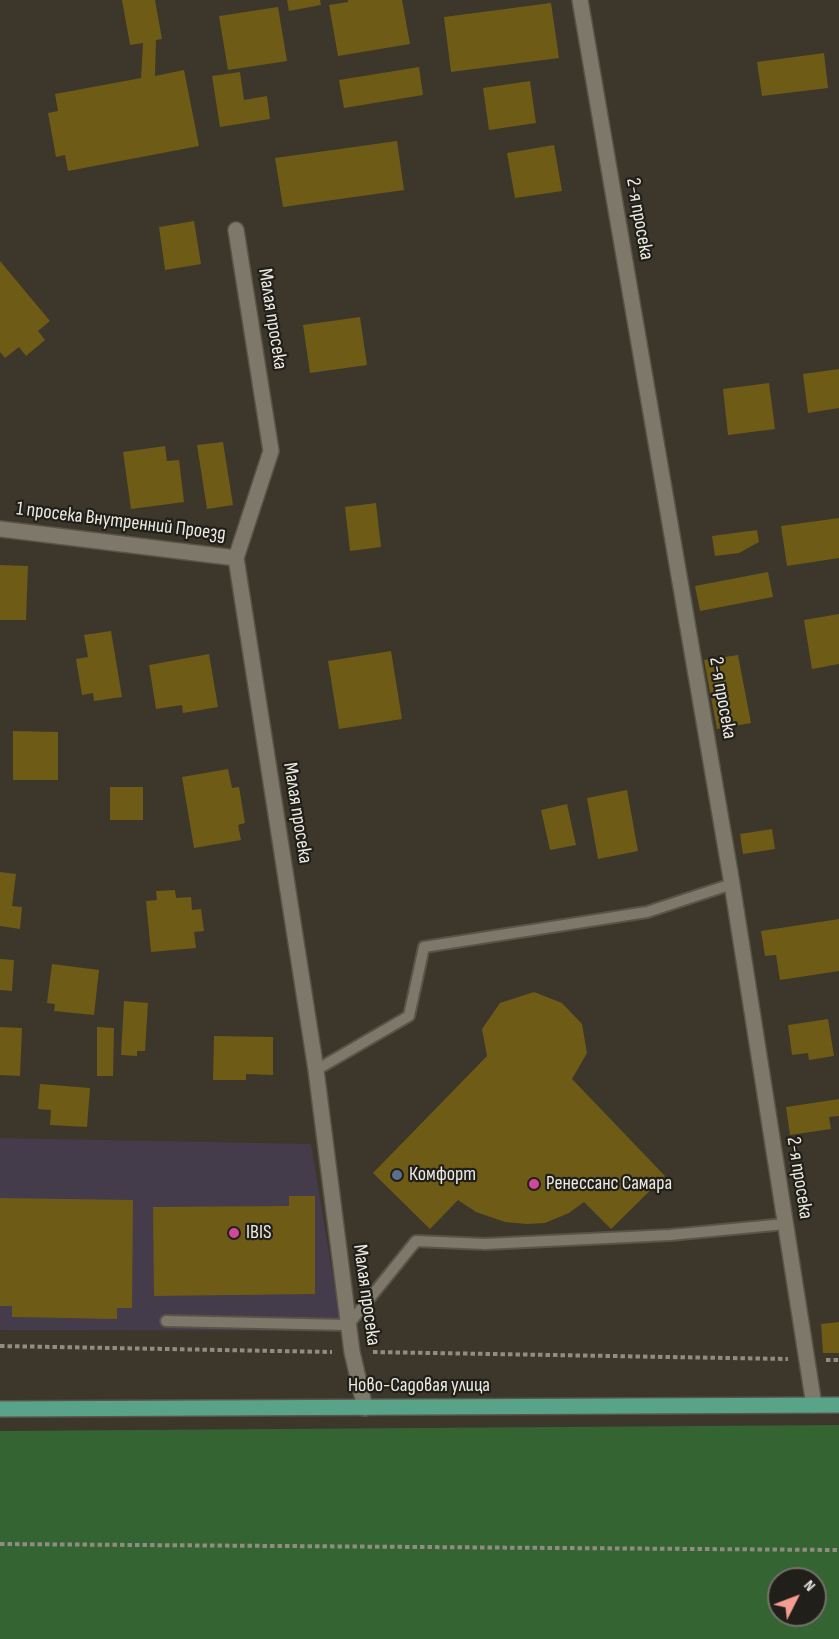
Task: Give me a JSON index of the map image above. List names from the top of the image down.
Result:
{
  "streets": {
    "main road": ["Ново-Садовая улица"],
    "street": ["2-я просека", "Малая просека", "1 просека Внутренний Проезд"]
  },
  "crossings": [
    ["2-я просека", "Ново-Садовая улица"],
    ["Малая просека", "1 просека Внутренний Проезд"],
    ["Малая просека", "Ново-Садовая улица"]
  ],
  "places": ["Комфорт", "Ренессанс Самара", "IBIS"],
  "north": "top right"
}
